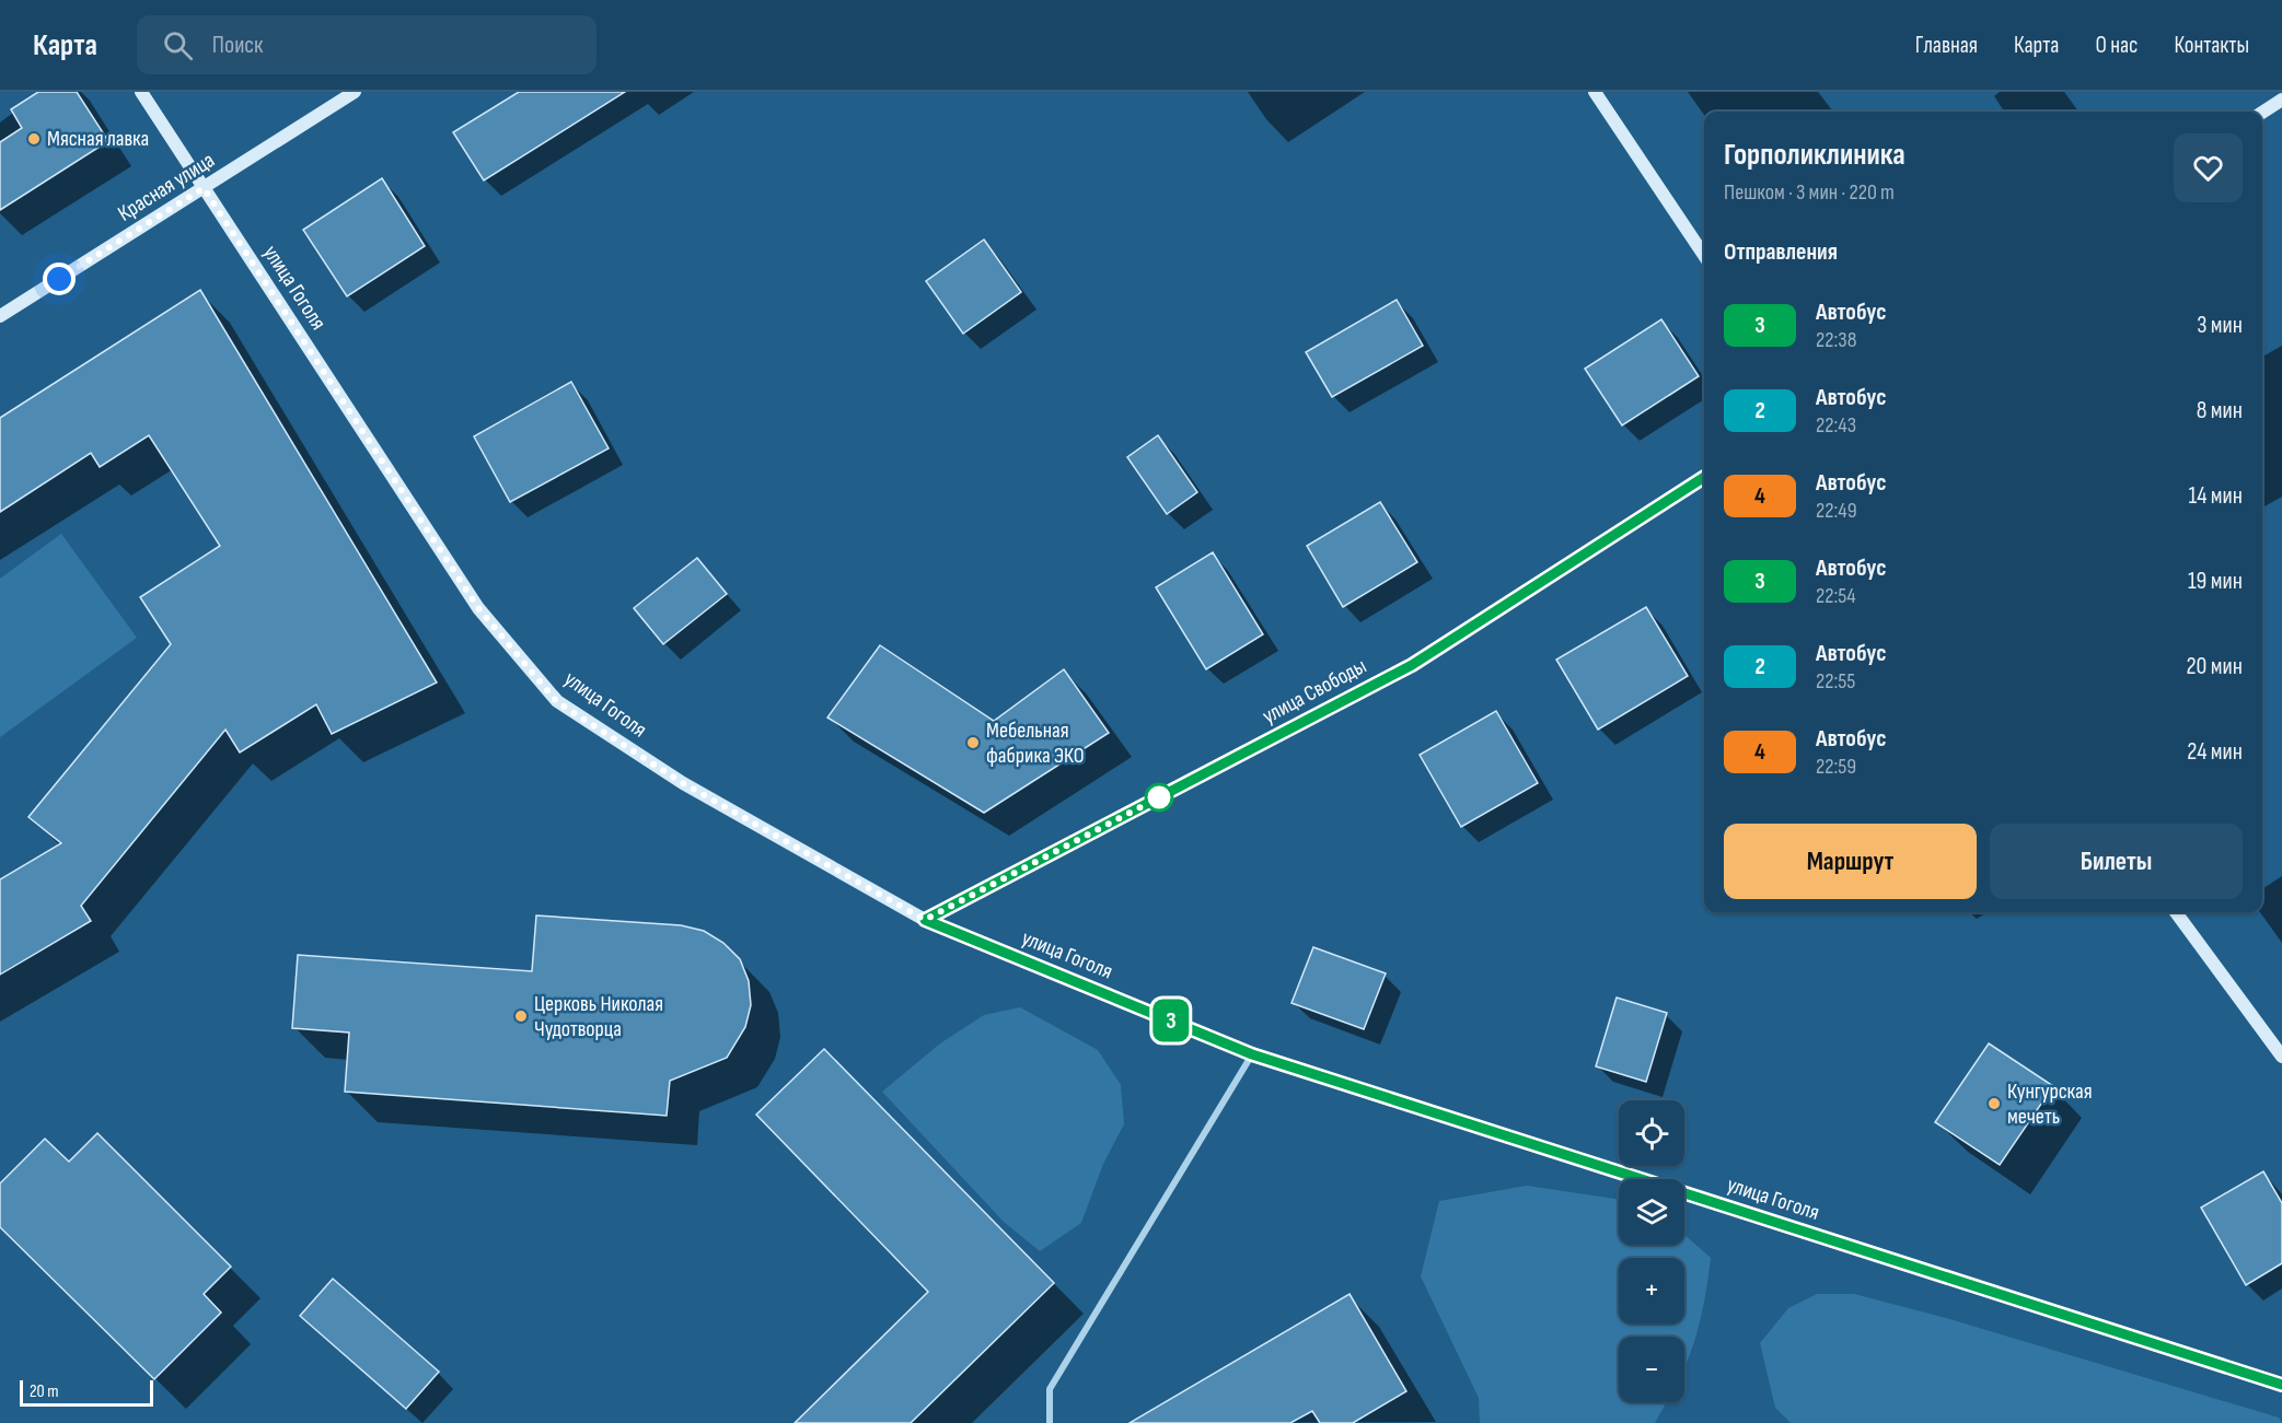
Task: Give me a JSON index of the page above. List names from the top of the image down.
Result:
{
  "streets": {
    "street": ["Красная улица", "улица Гоголя", "улица Свободы"]
  },
  "crossings": [
    ["Красная улица", "улица Гоголя"],
    ["улица Гоголя", "улица Свободы"]
  ],
  "places": [
    "Мясная лавка",
    "Мебельная фабрика ЭКО",
    "Церковь Николая Чудотворца",
    "Кунгурская мечеть"
  ],
  "lines": ["bus line 3"],
  "scale_bar": "20 m",
  "page": {
    "header": "Карта",
    "search": "Поиск",
    "nav": [
      "Главная",
      "Карта",
      "О нас",
      "Контакты"
    ],
    "on_map": "3",
    "heading": [
      ["Горполиклиника", "Пешком · 3 мин · 220 m"],
      "Отправления"
    ],
    "list": [
      {
        "mark": "3",
        "name": "Автобус",
        "note": "22:38",
        "value": "3 мин"
      },
      {
        "mark": "2",
        "name": "Автобус",
        "note": "22:43",
        "value": "8 мин"
      },
      {
        "mark": "4",
        "name": "Автобус",
        "note": "22:49",
        "value": "14 мин"
      },
      {
        "mark": "3",
        "name": "Автобус",
        "note": "22:54",
        "value": "19 мин"
      },
      {
        "mark": "2",
        "name": "Автобус",
        "note": "22:55",
        "value": "20 мин"
      },
      {
        "mark": "4",
        "name": "Автобус",
        "note": "22:59",
        "value": "24 мин"
      }
    ],
    "buttons": ["Маршрут", "Билеты"],
    "map_buttons": ["+", "−"],
    "scale": "20 m"
  }
}
